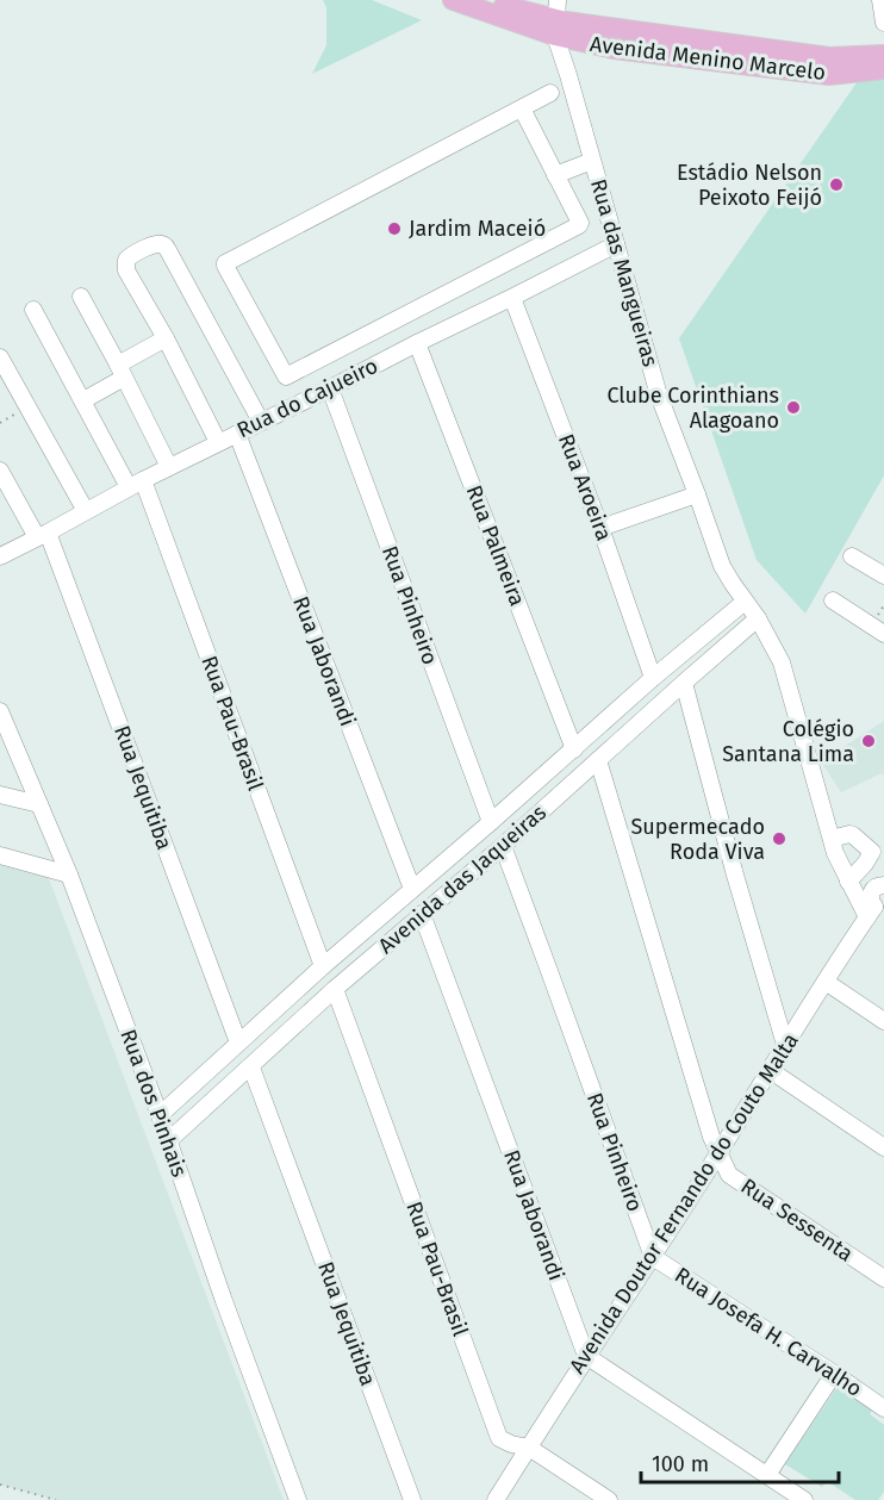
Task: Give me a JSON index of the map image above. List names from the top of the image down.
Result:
{
  "streets": {
    "main road": ["Avenida Menino Marcelo"],
    "street": [
      "Rua das Mangueiras",
      "Rua do Cajueiro",
      "Rua Aroeira",
      "Rua Palmeira",
      "Rua Pinheiro",
      "Rua Jaborandi",
      "Rua Pau-Brasil",
      "Rua Jequitiba",
      "Avenida das Jaqueiras",
      "Rua dos Pinhais",
      "Avenida Doutor Fernando do Couto Malta",
      "Rua Sessenta",
      "Rua Josefa H. Carvalho"
    ]
  },
  "crossings": [
    ["Avenida Menino Marcelo", "Rua das Mangueiras"],
    ["Rua das Mangueiras", "Rua do Cajueiro"],
    ["Rua das Mangueiras", "Avenida das Jaqueiras"],
    ["Rua das Mangueiras", "Avenida Doutor Fernando do Couto Malta"],
    ["Rua do Cajueiro", "Rua Aroeira"],
    ["Rua do Cajueiro", "Rua Palmeira"],
    ["Rua do Cajueiro", "Rua Pinheiro"],
    ["Rua do Cajueiro", "Rua Jaborandi"],
    ["Rua do Cajueiro", "Rua Pau-Brasil"],
    ["Rua do Cajueiro", "Rua Jequitiba"],
    ["Rua Aroeira", "Avenida das Jaqueiras"],
    ["Rua Palmeira", "Avenida das Jaqueiras"],
    ["Rua Pinheiro", "Avenida das Jaqueiras"],
    ["Rua Pinheiro", "Avenida Doutor Fernando do Couto Malta"],
    ["Rua Pinheiro", "Rua Josefa H. Carvalho"],
    ["Rua Jaborandi", "Avenida das Jaqueiras"],
    ["Rua Jaborandi", "Avenida Doutor Fernando do Couto Malta"],
    ["Rua Pau-Brasil", "Avenida das Jaqueiras"],
    ["Rua Pau-Brasil", "Avenida Doutor Fernando do Couto Malta"],
    ["Rua Jequitiba", "Avenida das Jaqueiras"],
    ["Avenida das Jaqueiras", "Rua dos Pinhais"],
    ["Avenida Doutor Fernando do Couto Malta", "Rua Sessenta"],
    ["Avenida Doutor Fernando do Couto Malta", "Rua Josefa H. Carvalho"]
  ],
  "places": [
    "Estádio Nelson Peixoto Feijó",
    "Jardim Maceió",
    "Clube Corinthians Alagoano",
    "Colégio Santana Lima",
    "Supermecado Roda Viva"
  ],
  "scale_bar": "100 m"
}
